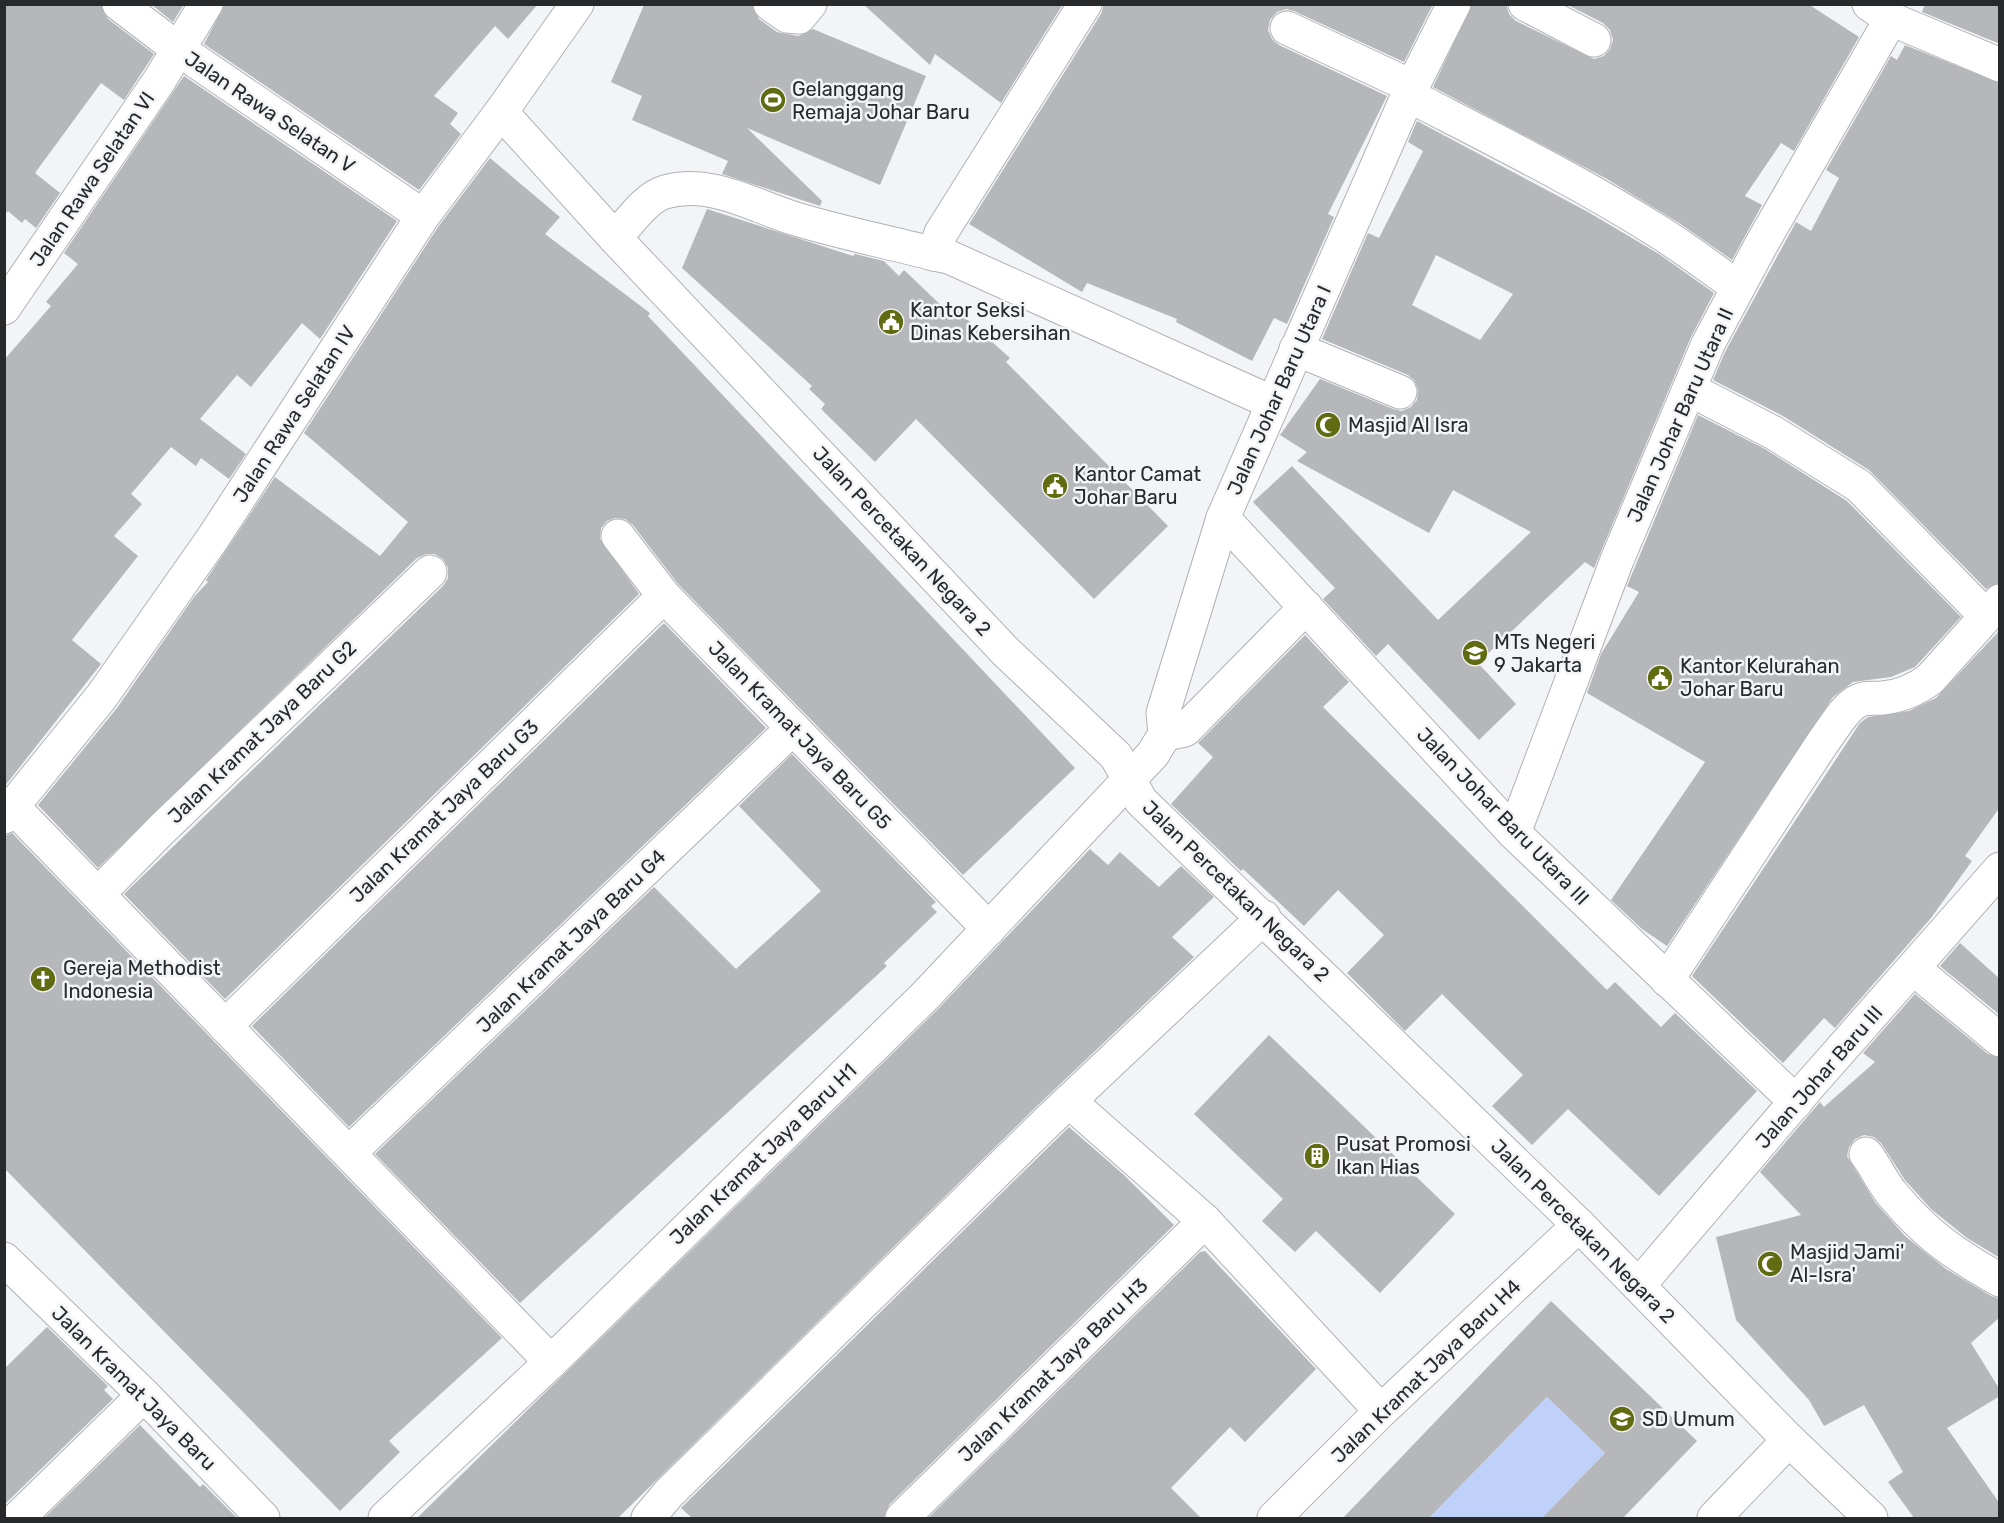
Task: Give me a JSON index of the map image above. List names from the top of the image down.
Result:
{
  "streets": {
    "street": [
      "Jalan Rawa Selatan V",
      "Jalan Rawa Selatan VI",
      "Jalan Johar Baru Utara I",
      "Jalan Rawa Selatan IV",
      "Jalan Johar Baru Utara II",
      "Jalan Percetakan Negara 2",
      "Jalan Kramat Jaya Baru G2",
      "Jalan Kramat Jaya Baru G5",
      "Jalan Kramat Jaya Baru G3",
      "Jalan Johar Baru Utara III",
      "Jalan Kramat Jaya Baru G4",
      "Jalan Johar Baru III",
      "Jalan Kramat Jaya Baru H1",
      "Jalan Kramat Jaya Baru H3",
      "Jalan Kramat Jaya Baru H4",
      "Jalan Kramat Jaya Baru"
    ]
  },
  "crossings": [
    ["Jalan Rawa Selatan V", "Jalan Rawa Selatan VI"],
    ["Jalan Rawa Selatan V", "Jalan Rawa Selatan IV"],
    ["Jalan Johar Baru Utara I", "Jalan Percetakan Negara 2"],
    ["Jalan Johar Baru Utara I", "Jalan Johar Baru Utara III"],
    ["Jalan Johar Baru Utara I", "Jalan Kramat Jaya Baru H1"],
    ["Jalan Rawa Selatan IV", "Jalan Percetakan Negara 2"],
    ["Jalan Johar Baru Utara II", "Jalan Johar Baru Utara III"],
    ["Jalan Percetakan Negara 2", "Jalan Johar Baru III"],
    ["Jalan Percetakan Negara 2", "Jalan Kramat Jaya Baru H1"],
    ["Jalan Percetakan Negara 2", "Jalan Kramat Jaya Baru H4"],
    ["Jalan Kramat Jaya Baru G5", "Jalan Kramat Jaya Baru G3"],
    ["Jalan Kramat Jaya Baru G5", "Jalan Kramat Jaya Baru G4"],
    ["Jalan Kramat Jaya Baru G5", "Jalan Kramat Jaya Baru H1"],
    ["Jalan Johar Baru Utara III", "Jalan Johar Baru III"]
  ],
  "places": {
    "sports": ["Gelanggang Remaja Johar Baru"],
    "public building": ["Kantor Seksi Dinas Kebersihan", "Kantor Camat Johar Baru", "Kantor Kelurahan Johar Baru"],
    "mosque": ["Masjid Al Isra", "Masjid Jami' Al-Isra'"],
    "school or university": ["MTs Negeri 9 Jakarta", "SD Umum"],
    "church": ["Gereja Methodist Indonesia"],
    "building": ["Pusat Promosi Ikan Hias"]
  }
}
